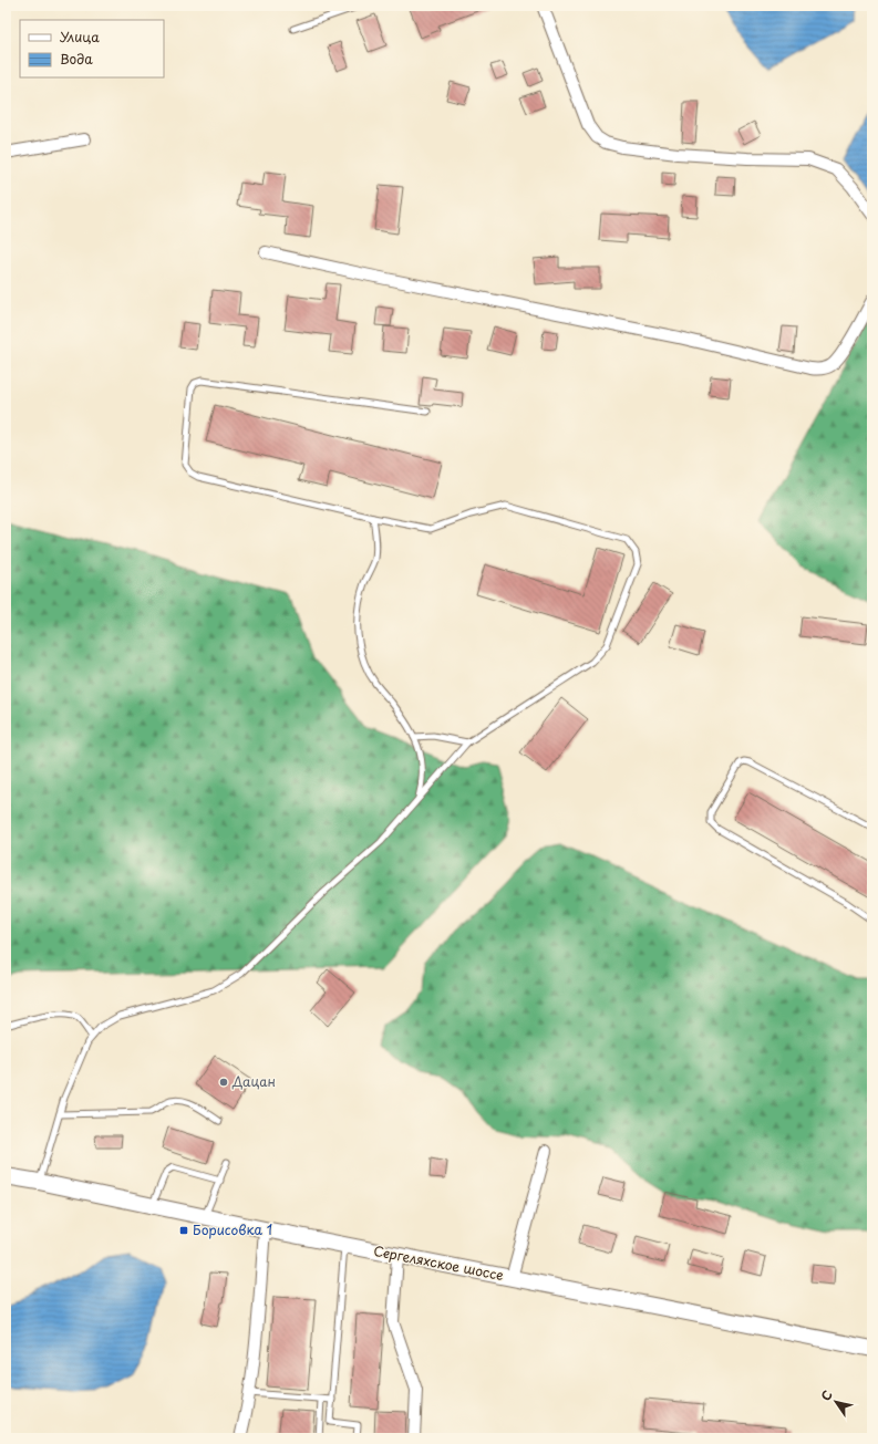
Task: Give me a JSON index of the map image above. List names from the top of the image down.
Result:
{
  "streets": {
    "main road": ["Сергеляхское шоссе"]
  },
  "places": {
    "other": ["Дацан"],
    "transit": ["Борисовка 1"]
  },
  "legend": ["Улица", "Вода"],
  "north": "top left"
}
